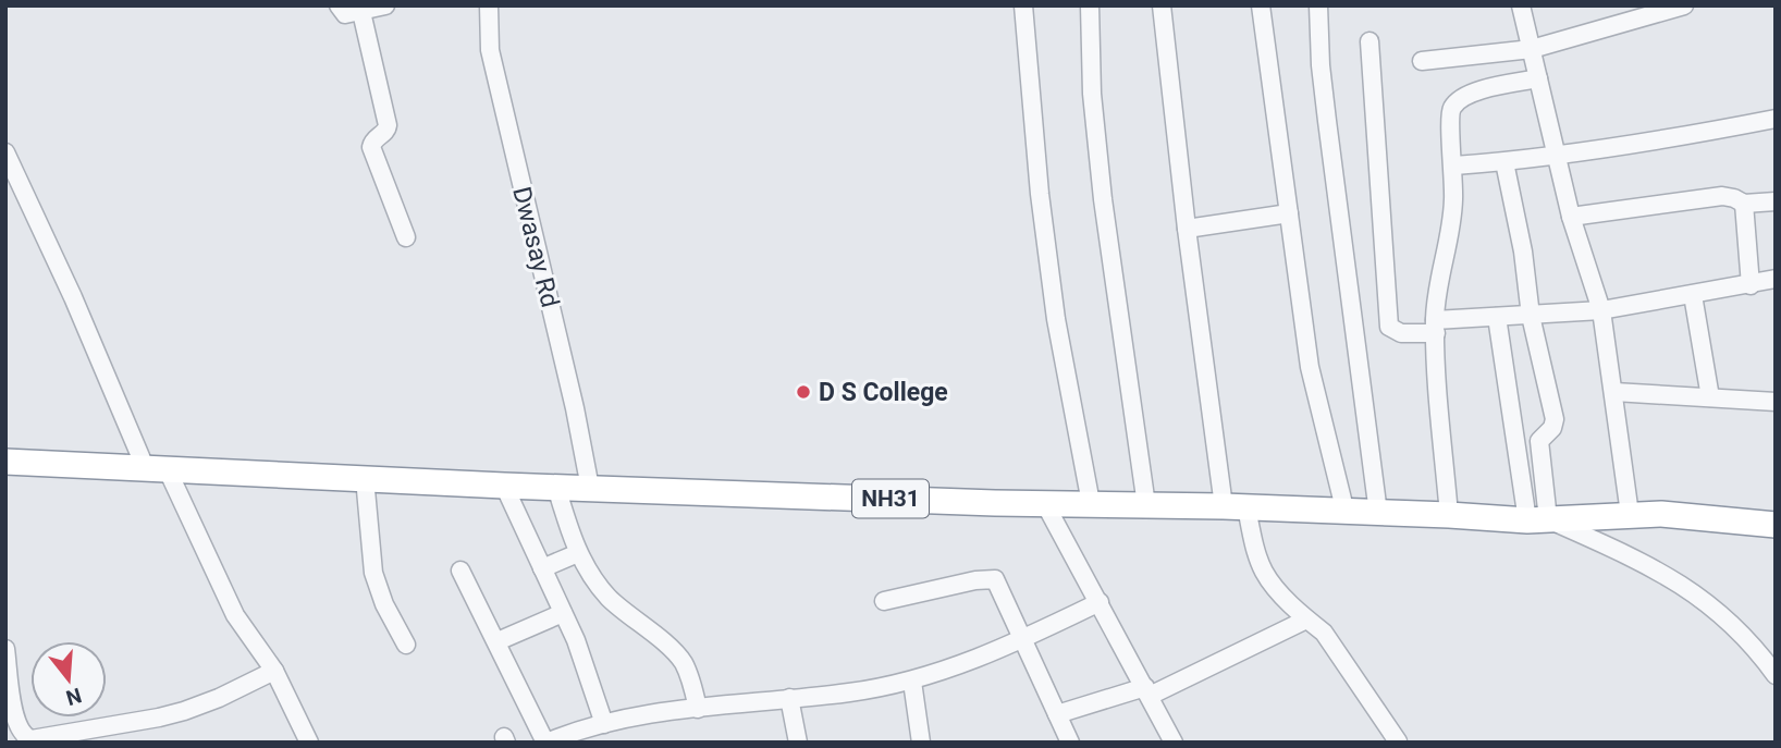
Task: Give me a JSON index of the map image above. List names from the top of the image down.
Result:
{
  "streets": {
    "highway": ["NH31"],
    "street": ["Dwasay Rd"]
  },
  "crossings": [
    ["Dwasay Rd", "NH31"]
  ],
  "places": ["D S College"],
  "north": "bottom"
}
